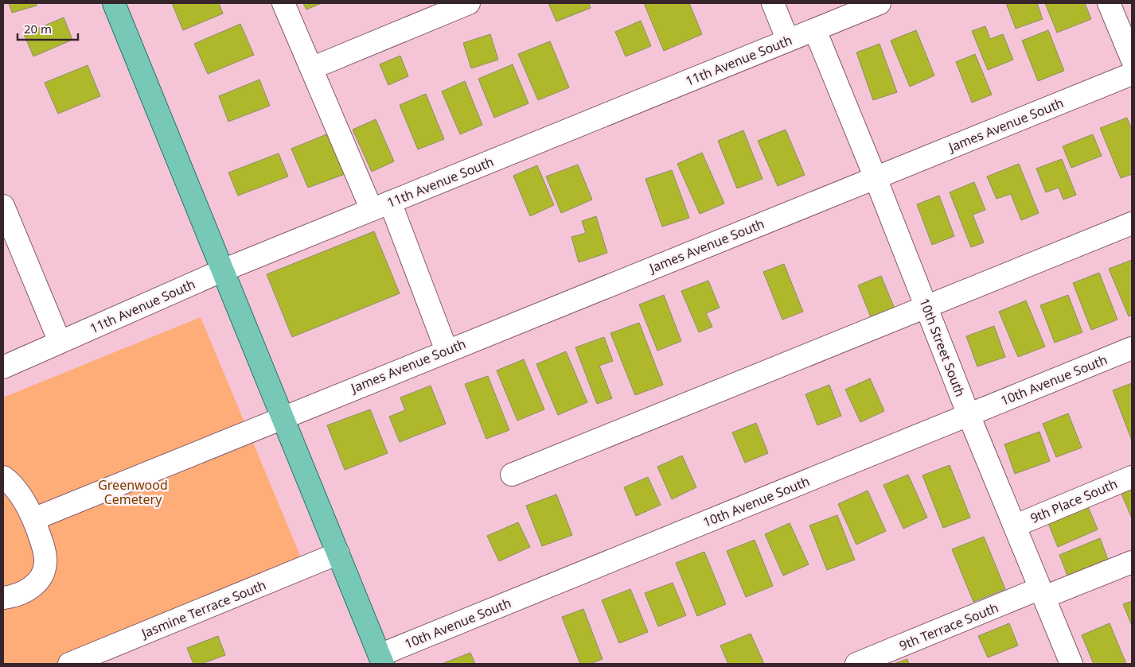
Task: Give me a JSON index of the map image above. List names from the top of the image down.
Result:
{
  "streets": {
    "street": [
      "11th Avenue South",
      "James Avenue South",
      "10th Street South",
      "10th Avenue South",
      "9th Place South",
      "Jasmine Terrace South",
      "9th Terrace South"
    ]
  },
  "crossings": [
    ["11th Avenue South", "10th Street South"],
    ["James Avenue South", "10th Street South"],
    ["10th Street South", "10th Avenue South"],
    ["10th Street South", "9th Place South"],
    ["10th Street South", "9th Terrace South"]
  ],
  "parks": ["Greenwood Cemetery"],
  "scale_bar": "20 m"
}
